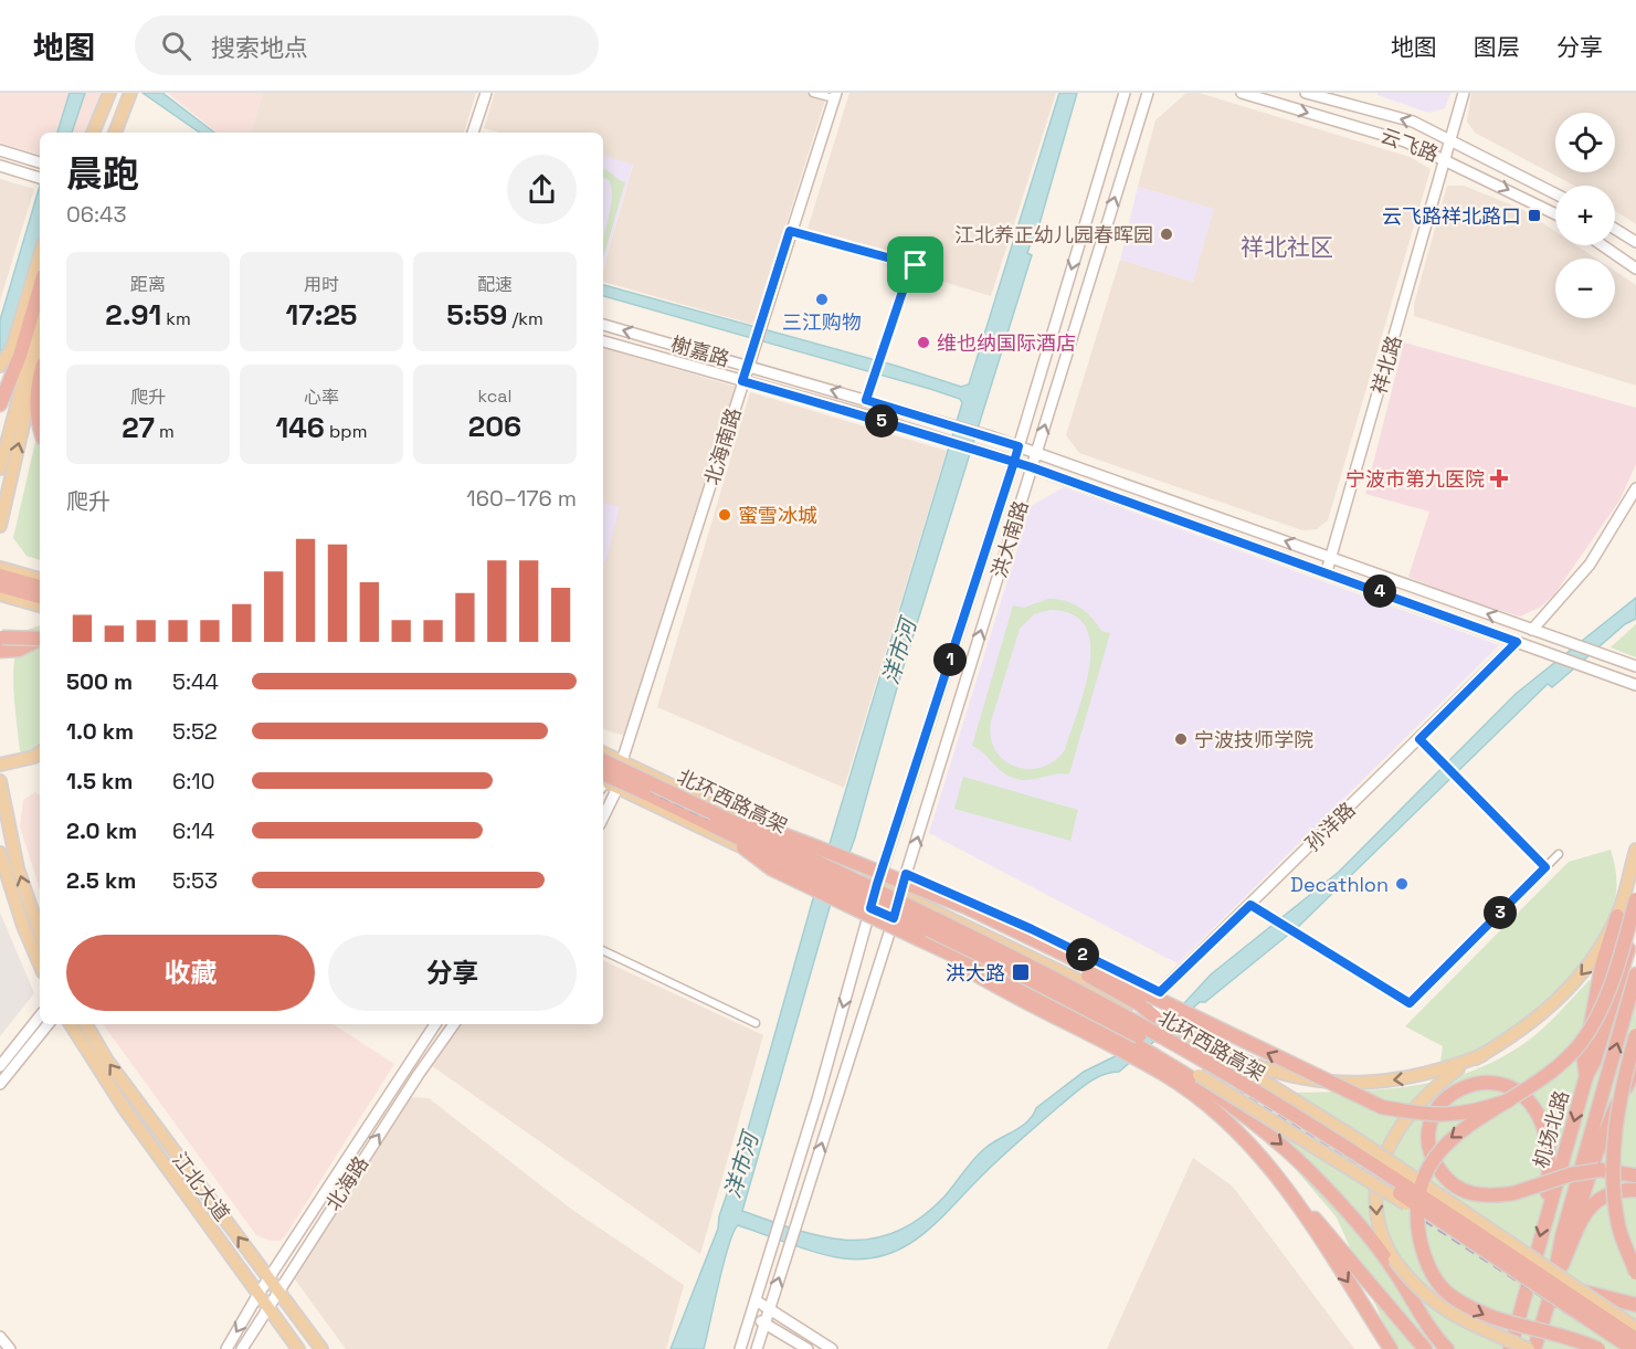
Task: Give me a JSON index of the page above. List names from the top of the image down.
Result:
{
  "streets": {
    "highway": ["北环西路高架", "机场北路"],
    "main road": [
      "云飞路",
      "榭嘉路",
      "祥北路",
      "北海南路",
      "洪大南路",
      "孙洋路",
      "北海路",
      "江北大道"
    ]
  },
  "crossings": [
    ["云飞路", "祥北路"],
    ["榭嘉路", "祥北路"],
    ["榭嘉路", "北海南路"],
    ["榭嘉路", "洪大南路"],
    ["榭嘉路", "孙洋路"],
    ["北海路", "江北大道"]
  ],
  "districts": ["祥北社区"],
  "water": ["洋市河"],
  "places": {
    "transit": ["云飞路祥北路口", "洪大路"],
    "other": [
      "江北养正幼儿园春晖园",
      "三江购物",
      "维也纳国际酒店",
      "蜜雪冰城",
      "宁波技师学院",
      "Decathlon"
    ],
    "health": ["宁波市第九医院"]
  },
  "page": {
    "header": "地图",
    "search": "搜索地点",
    "nav": ["地图", "图层", "分享"],
    "map_buttons": ["+", "−"],
    "heading": ["晨跑", "06:43"],
    "stats": [
      ["距离", "2.91 km"],
      ["用时", "17:25"],
      ["配速", "5:59 /km"],
      ["爬升", "27 m"],
      ["心率", "146 bpm"],
      ["kcal", "206"]
    ],
    "pins": [
      "5",
      "4",
      "1",
      "3",
      "2"
    ],
    "chart": ["爬升", "160–176 m"],
    "list": [
      {
        "name": "500 m",
        "note": "5:44"
      },
      {
        "name": "1.0 km",
        "note": "5:52"
      },
      {
        "name": "1.5 km",
        "note": "6:10"
      },
      {
        "name": "2.0 km",
        "note": "6:14"
      },
      {
        "name": "2.5 km",
        "note": "5:53"
      }
    ],
    "buttons": ["收藏", "分享"]
  }
}
